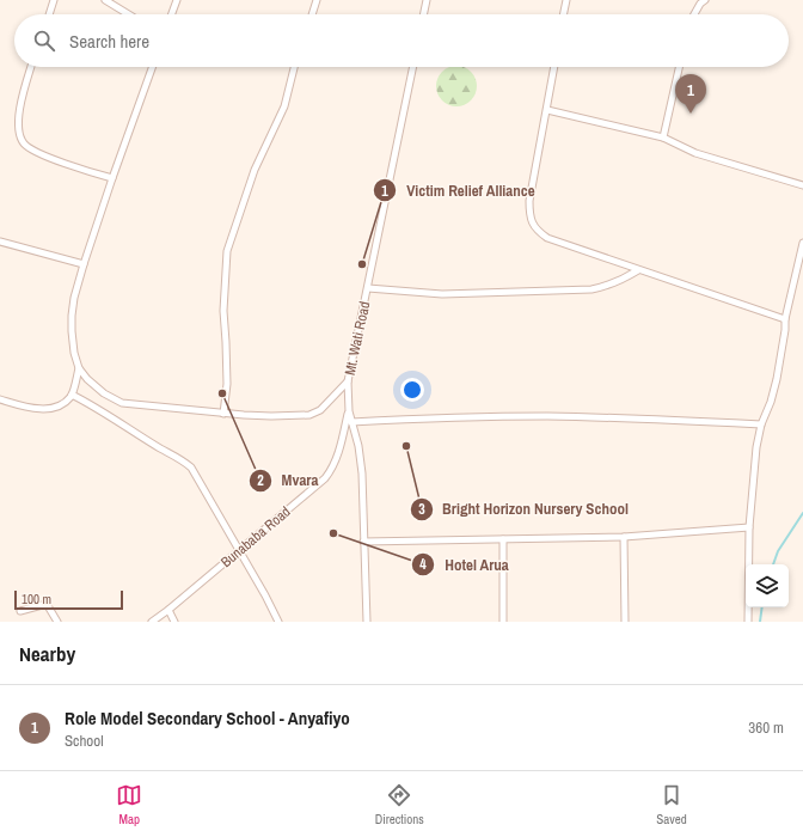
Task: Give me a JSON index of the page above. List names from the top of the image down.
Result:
{
  "streets": {
    "street": ["Mt. Wati Road", "Bunababa Road"]
  },
  "crossings": [
    ["Mt. Wati Road", "Bunababa Road"]
  ],
  "places": [
    "Victim Relief Alliance",
    "Mvara",
    "Bright Horizon Nursery School",
    "Hotel Arua"
  ],
  "scale_bar": "100 m",
  "page": {
    "search": "Search here",
    "pins": "1",
    "scale": "100 m",
    "heading": "Nearby",
    "list": [
      {
        "mark": "1",
        "name": "Role Model Secondary School - Anyafiyo",
        "note": "School",
        "value": "360 m"
      }
    ],
    "nav": ["Map", "Directions", "Saved"]
  }
}
